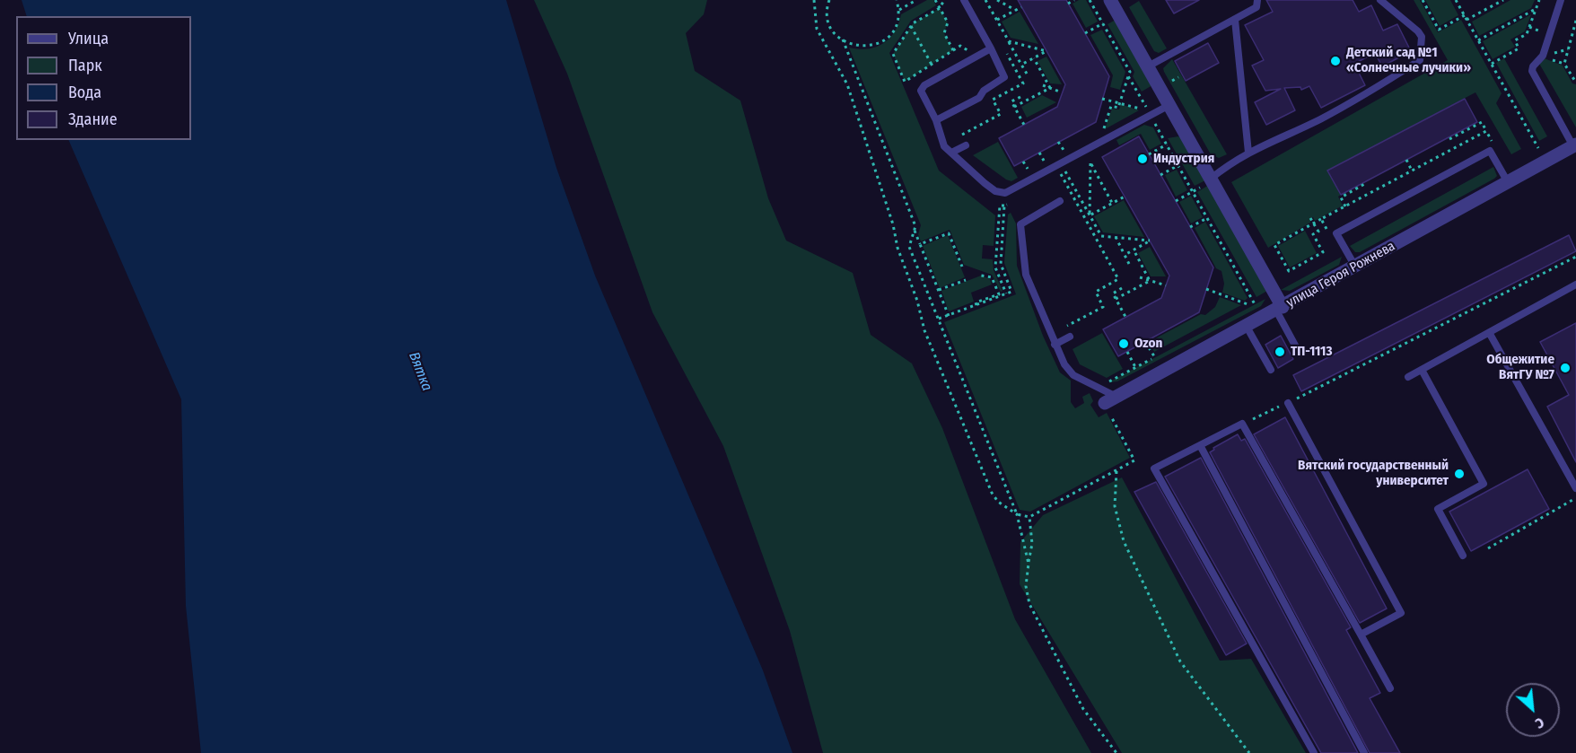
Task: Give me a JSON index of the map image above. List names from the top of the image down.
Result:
{
  "streets": {
    "street": ["улица Героя Рожнева"]
  },
  "water": ["Вятка"],
  "places": [
    "Детский сад №1 «Солнечные лучики»",
    "Индустрия",
    "Ozon",
    "ТП-1113",
    "Общежитие ВятГУ №7",
    "Вятский государственный университет"
  ],
  "legend": [
    "Улица",
    "Парк",
    "Вода",
    "Здание"
  ],
  "north": "bottom right"
}
